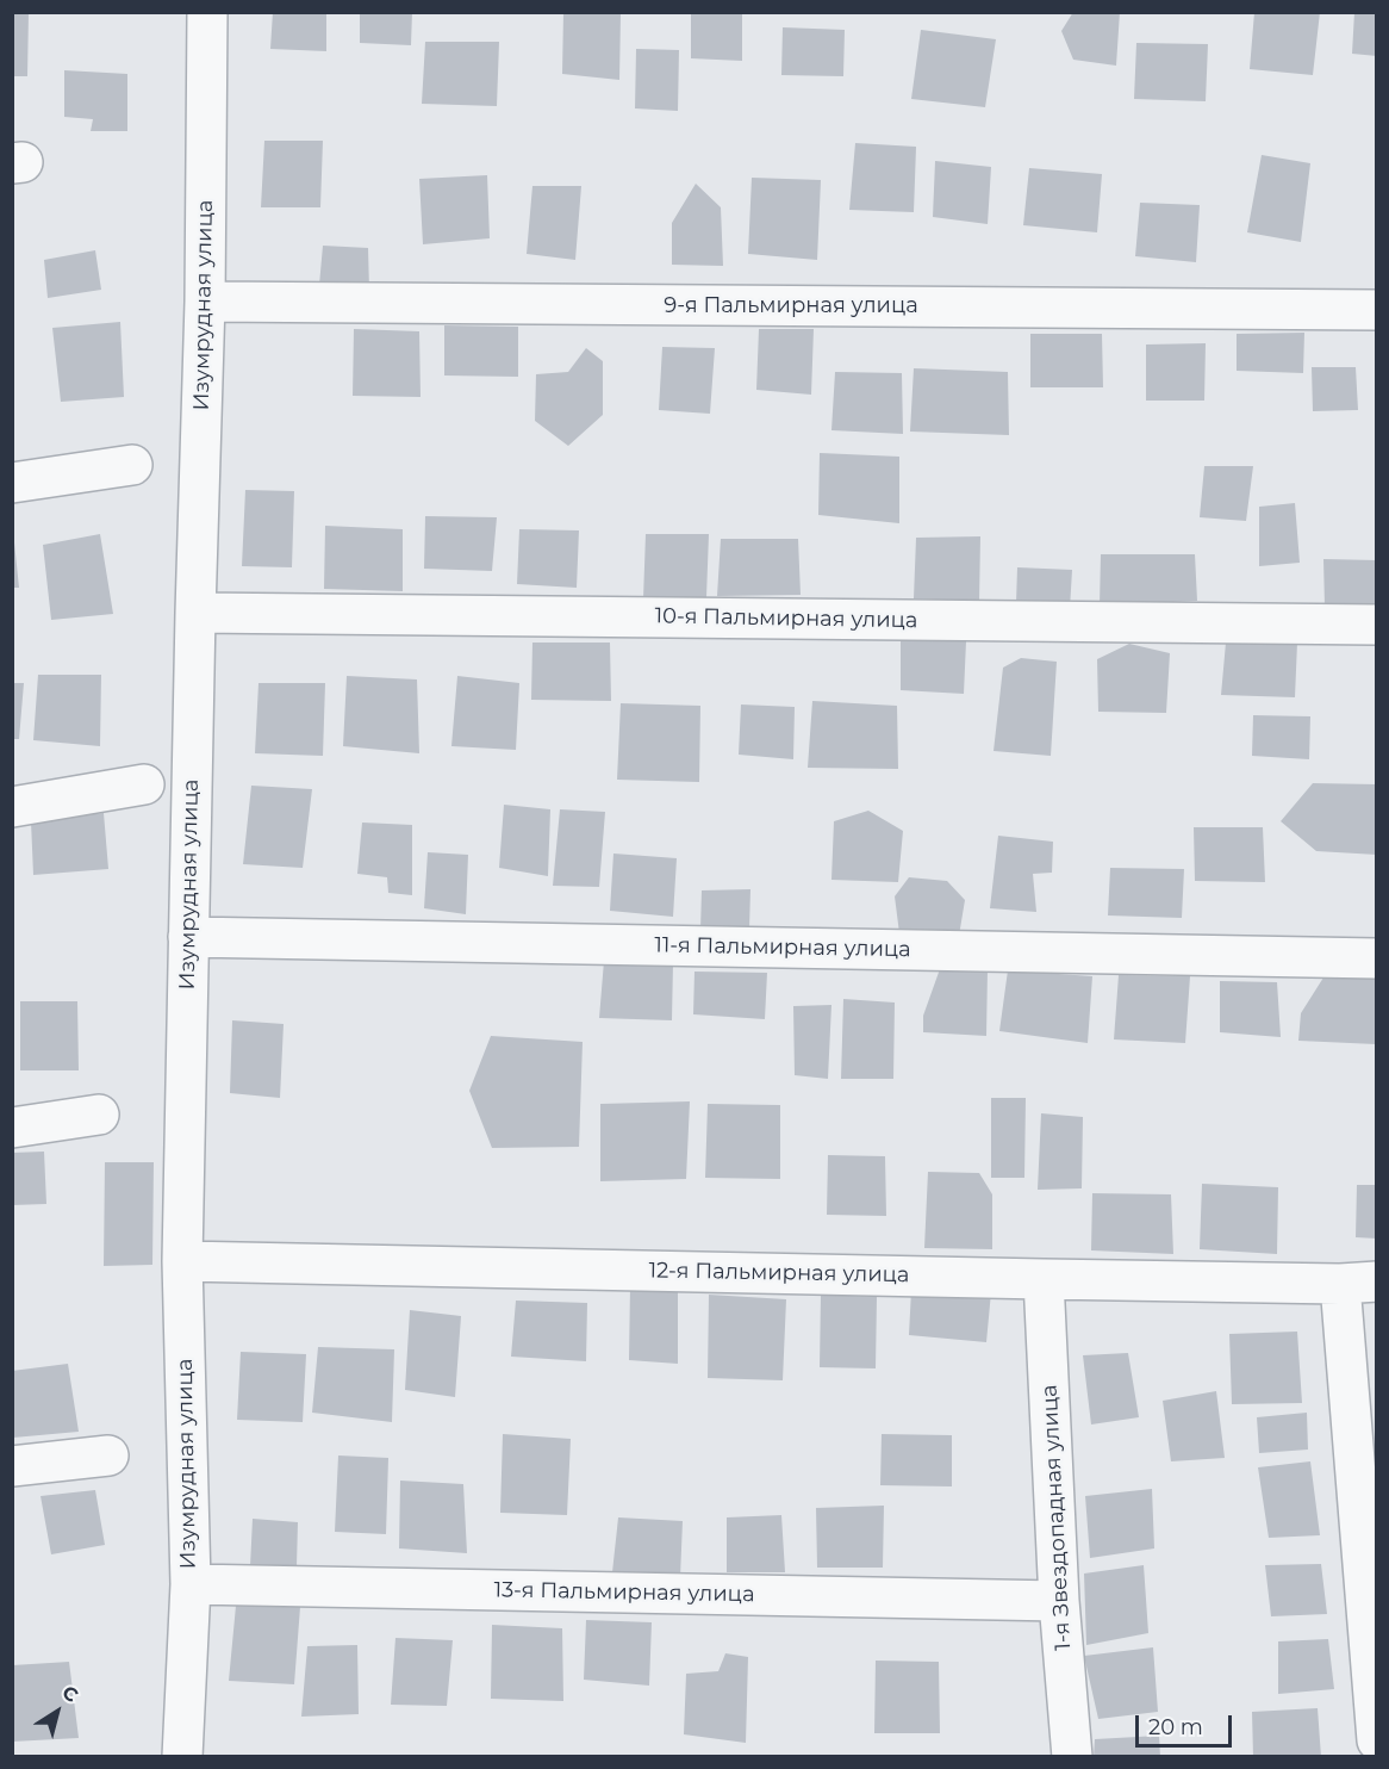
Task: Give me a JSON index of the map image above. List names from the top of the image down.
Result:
{
  "streets": {
    "street": [
      "Изумрудная улица",
      "9-я Пальмирная улица",
      "10-я Пальмирная улица",
      "11-я Пальмирная улица",
      "12-я Пальмирная улица",
      "1-я Звездопадная улица",
      "13-я Пальмирная улица"
    ]
  },
  "crossings": [
    ["Изумрудная улица", "9-я Пальмирная улица"],
    ["Изумрудная улица", "10-я Пальмирная улица"],
    ["Изумрудная улица", "11-я Пальмирная улица"],
    ["Изумрудная улица", "12-я Пальмирная улица"],
    ["Изумрудная улица", "13-я Пальмирная улица"],
    ["12-я Пальмирная улица", "1-я Звездопадная улица"],
    ["1-я Звездопадная улица", "13-я Пальмирная улица"]
  ],
  "scale_bar": "20 m",
  "north": "top right"
}
